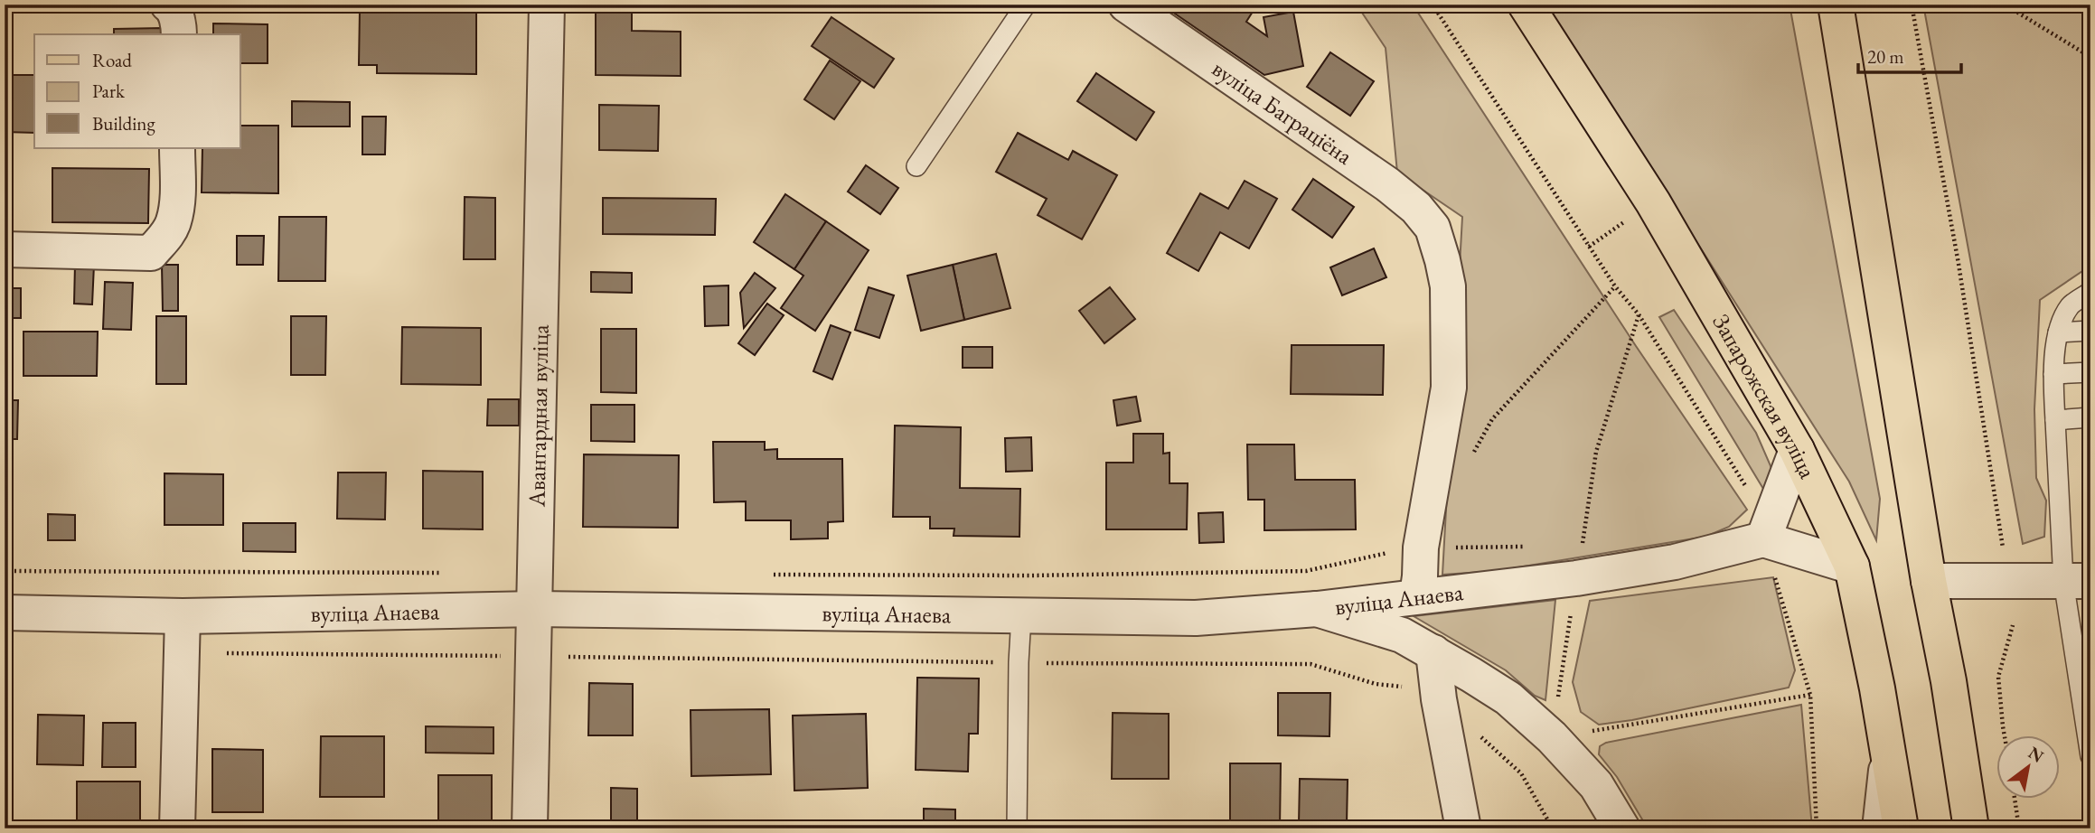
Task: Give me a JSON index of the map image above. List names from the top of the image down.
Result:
{
  "streets": {
    "main road": ["Запарожская вуліца"],
    "street": ["вуліца Баграціёна", "Авангардная вуліца", "вуліца Анаева"]
  },
  "crossings": [
    ["Авангардная вуліца", "вуліца Анаева"]
  ],
  "legend": ["Road", "Park", "Building"],
  "scale_bar": "20 m",
  "north": "top right"
}
